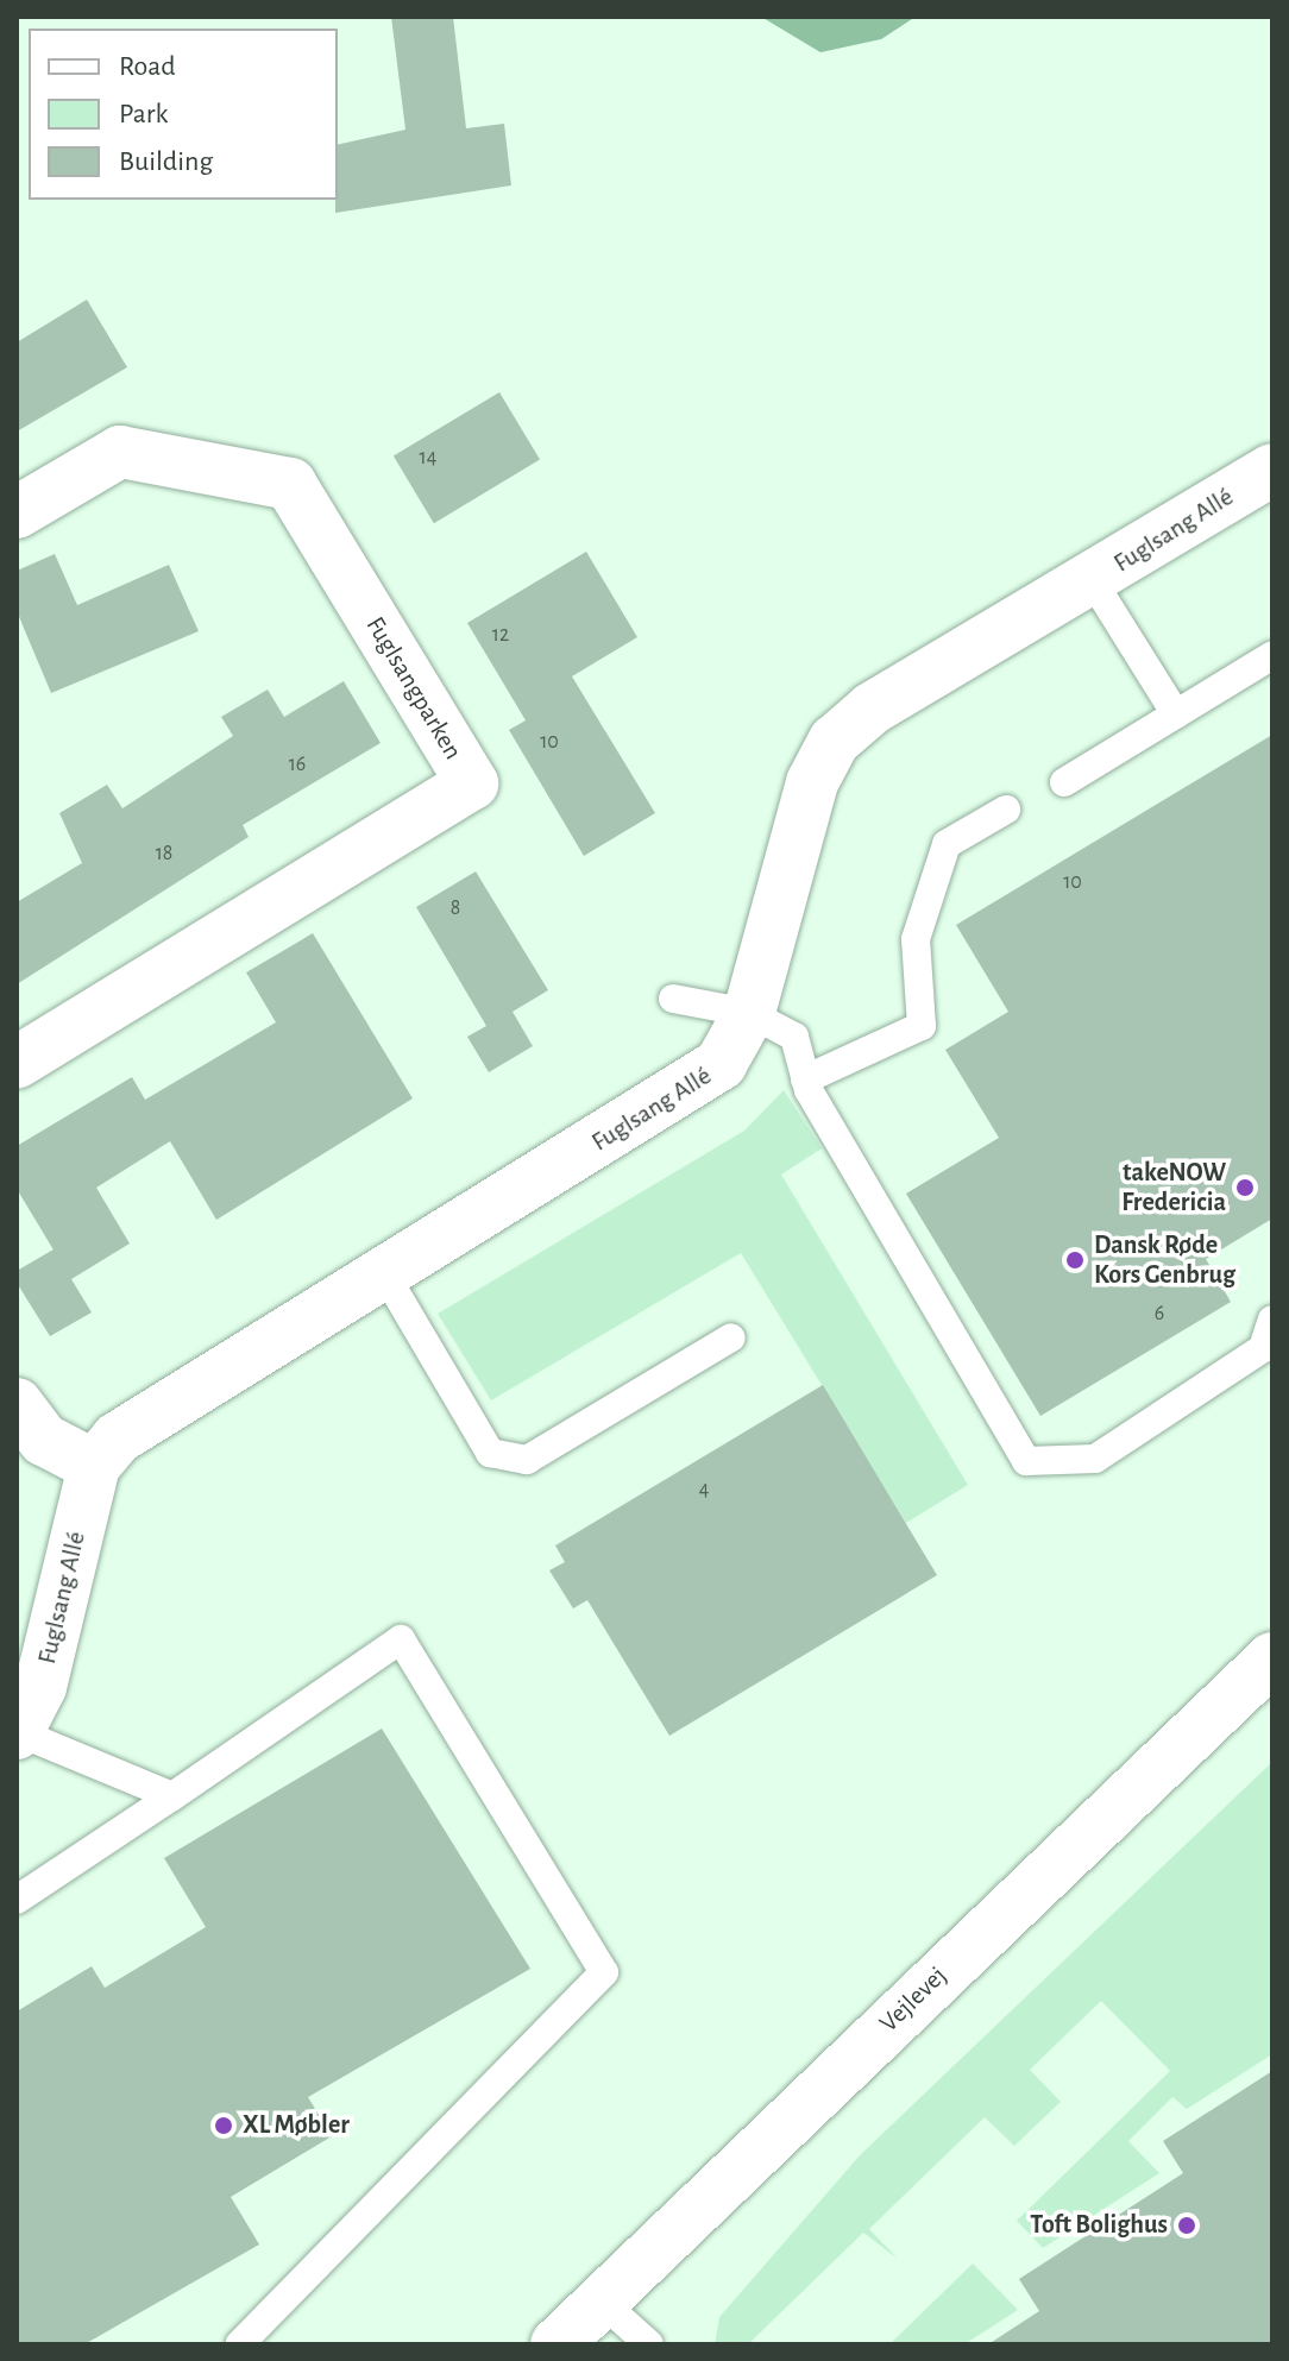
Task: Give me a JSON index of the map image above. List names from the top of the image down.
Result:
{
  "streets": {
    "street": ["Fuglsang Allé", "Fuglsangparken", "Vejlevej"]
  },
  "places": [
    "takeNOW Fredericia",
    "Dansk Røde Kors Genbrug",
    "XL Møbler",
    "Toft Bolighus"
  ],
  "house_numbers": [
    "14",
    "12",
    "10",
    "16",
    "18",
    "10",
    "8",
    "6",
    "4"
  ],
  "legend": ["Road", "Park", "Building"]
}
